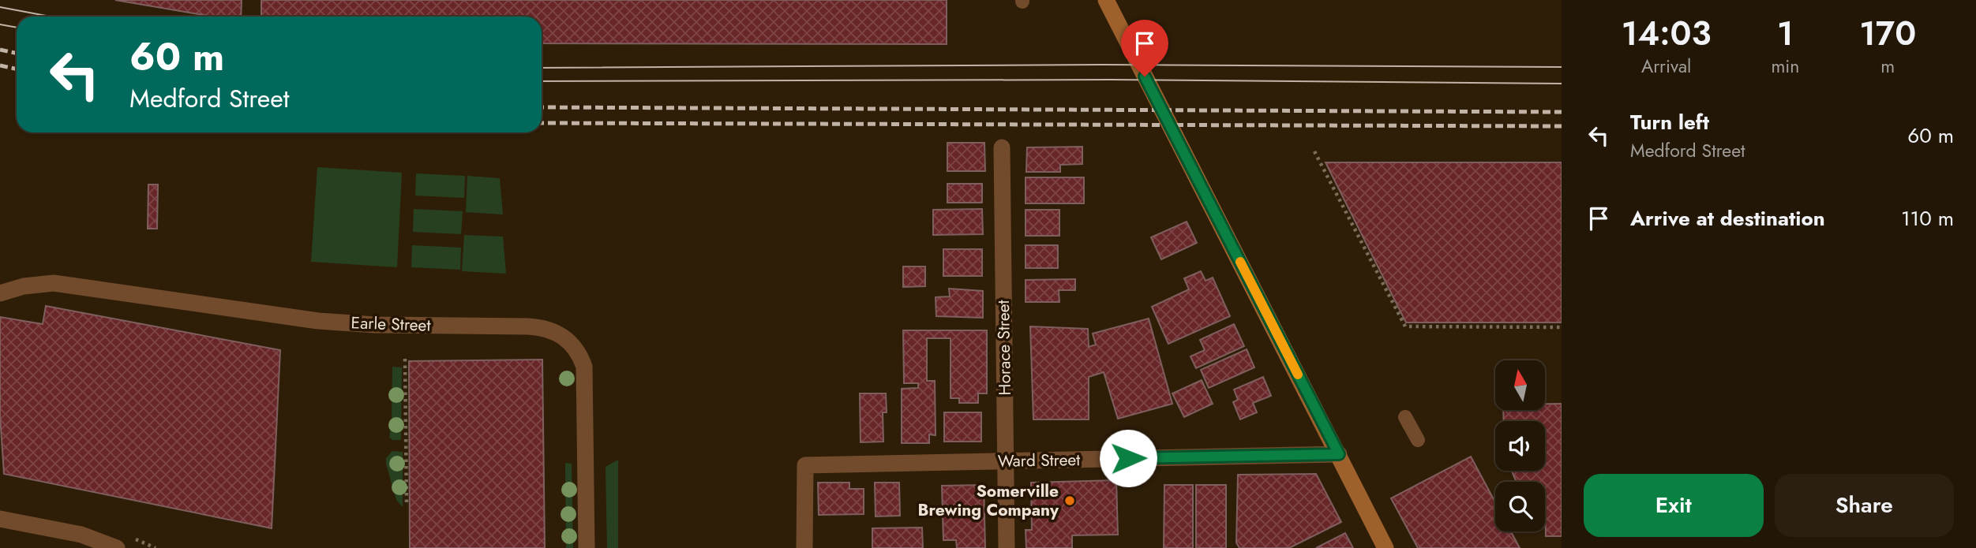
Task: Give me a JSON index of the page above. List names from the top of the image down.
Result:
{
  "streets": {
    "street": ["Earle Street", "Horace Street", "Ward Street"]
  },
  "crossings": [
    ["Horace Street", "Ward Street"]
  ],
  "places": ["Somerville Brewing Company"],
  "north": "top",
  "page": {
    "eta": [
      "14:03",
      "Arrival",
      "1",
      "min",
      "170",
      "m"
    ],
    "turn": ["60 m", "Medford Street"],
    "list": [
      {
        "name": "Turn left",
        "note": "Medford Street",
        "value": "60 m"
      },
      {
        "name": "Arrive at destination",
        "value": "110 m"
      }
    ],
    "buttons": ["Exit", "Share"]
  }
}
